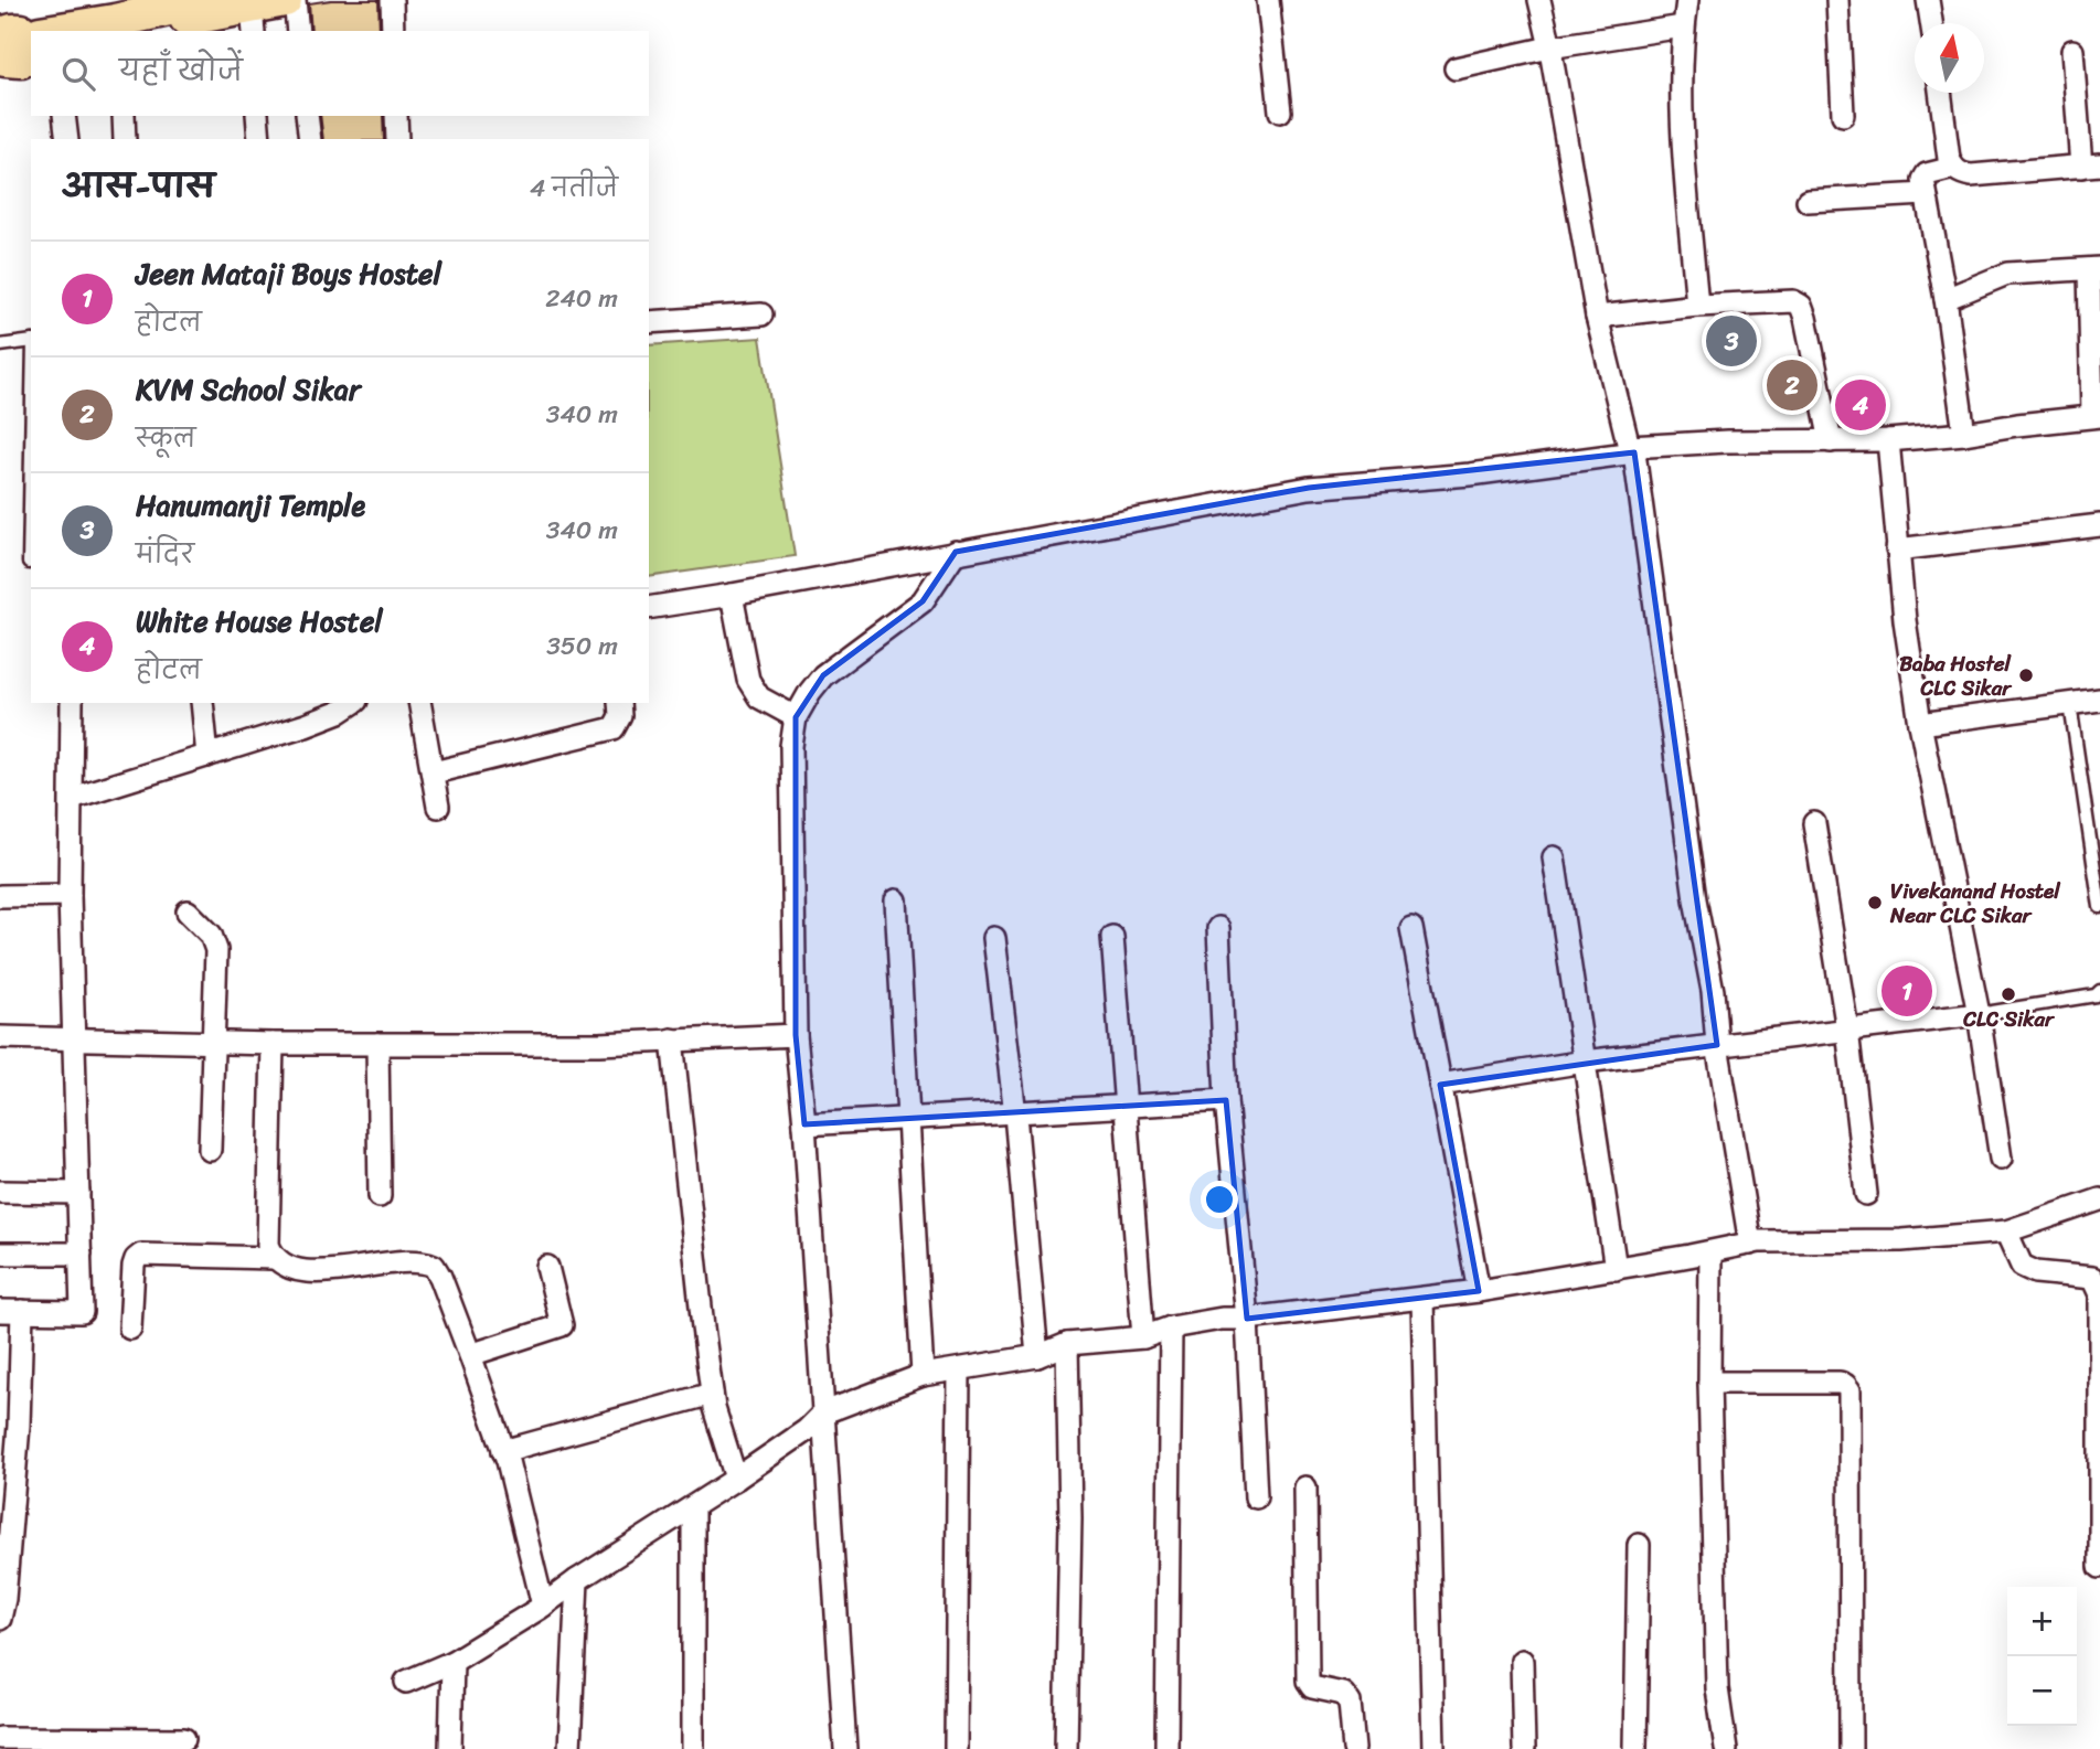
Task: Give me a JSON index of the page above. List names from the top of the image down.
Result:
{
  "places": ["Baba Hostel CLC Sikar", "Vivekanand Hostel Near CLC Sikar", "CLC Sikar"],
  "north": "top",
  "page": {
    "search": "यहाँ खोजें",
    "heading": ["आस-पास", "4 नतीजे"],
    "list": [
      {
        "mark": "1",
        "name": "Jeen Mataji Boys Hostel",
        "note": "होटल",
        "value": "240 m"
      },
      {
        "mark": "2",
        "name": "KVM School Sikar",
        "note": "स्कूल",
        "value": "340 m"
      },
      {
        "mark": "3",
        "name": "Hanumanji Temple",
        "note": "मंदिर",
        "value": "340 m"
      },
      {
        "mark": "4",
        "name": "White House Hostel",
        "note": "होटल",
        "value": "350 m"
      }
    ],
    "pins": [
      "3",
      "2",
      "4",
      "1"
    ],
    "map_buttons": ["+", "−"]
  }
}
